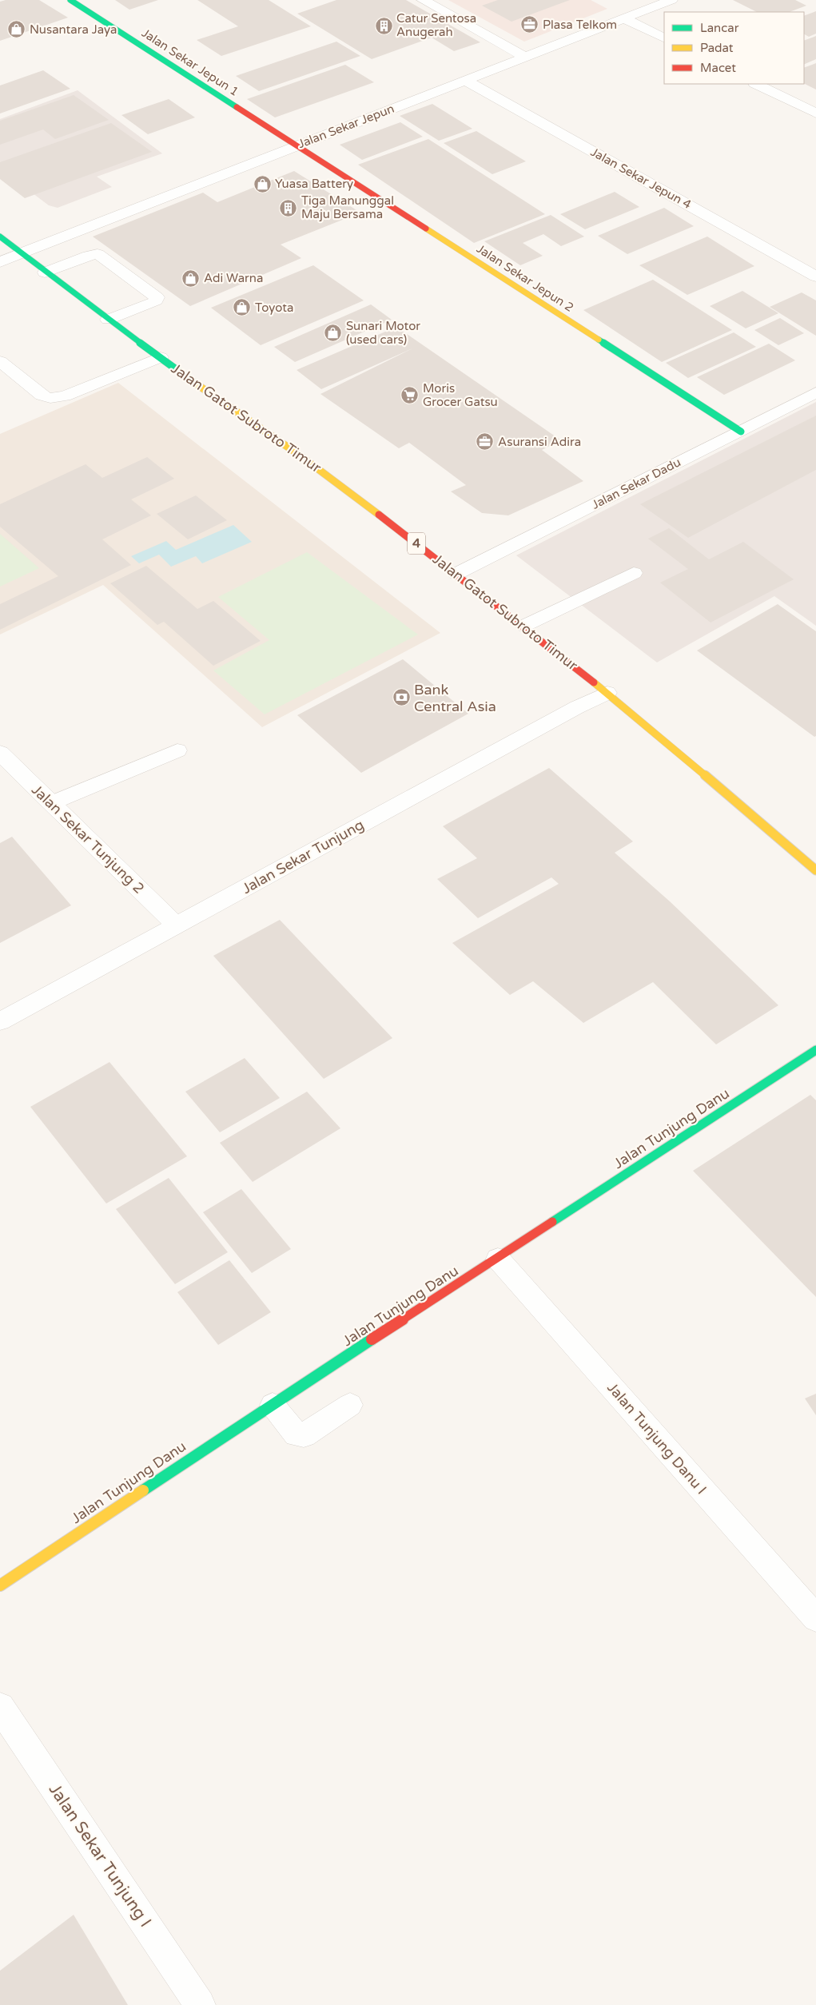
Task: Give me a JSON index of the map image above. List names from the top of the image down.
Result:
{
  "streets": {
    "main road": [
      "Jalan Sekar Jepun 1",
      "Jalan Sekar Jepun 2",
      "Jalan Gatot Subroto Timur",
      "4",
      "Jalan Tunjung Danu"
    ],
    "street": [
      "Jalan Sekar Jepun",
      "Jalan Sekar Jepun 4",
      "Jalan Sekar Dadu",
      "Jalan Sekar Tunjung 2",
      "Jalan Sekar Tunjung",
      "Jalan Tunjung Danu I",
      "Jalan Sekar Tunjung I"
    ]
  },
  "crossings": [
    ["Jalan Sekar Jepun 1", "Jalan Sekar Jepun"],
    ["Jalan Sekar Jepun 1", "Jalan Sekar Jepun 2"],
    ["Jalan Sekar Jepun", "Jalan Sekar Jepun 4"],
    ["Jalan Sekar Jepun", "Jalan Sekar Jepun 2"],
    ["Jalan Sekar Jepun", "Jalan Gatot Subroto Timur"],
    ["Jalan Sekar Jepun 2", "Jalan Sekar Dadu"],
    ["Jalan Gatot Subroto Timur", "Jalan Sekar Dadu"],
    ["Jalan Gatot Subroto Timur", "Jalan Sekar Tunjung"],
    ["Jalan Sekar Tunjung 2", "Jalan Sekar Tunjung"],
    ["Jalan Tunjung Danu", "Jalan Tunjung Danu I"]
  ],
  "places": {
    "office": ["Plasa Telkom", "Asuransi Adira"],
    "building": ["Catur Sentosa Anugerah", "Tiga Manunggal Maju Bersama"],
    "shop": [
      "Nusantara Jaya",
      "Yuasa Battery",
      "Adi Warna",
      "Toyota",
      "Sunari Motor (used cars)"
    ],
    "supermarket": ["Moris Grocer Gatsu"],
    "bank": ["Bank Central Asia"]
  },
  "legend": ["Lancar", "Padat", "Macet"]
}
